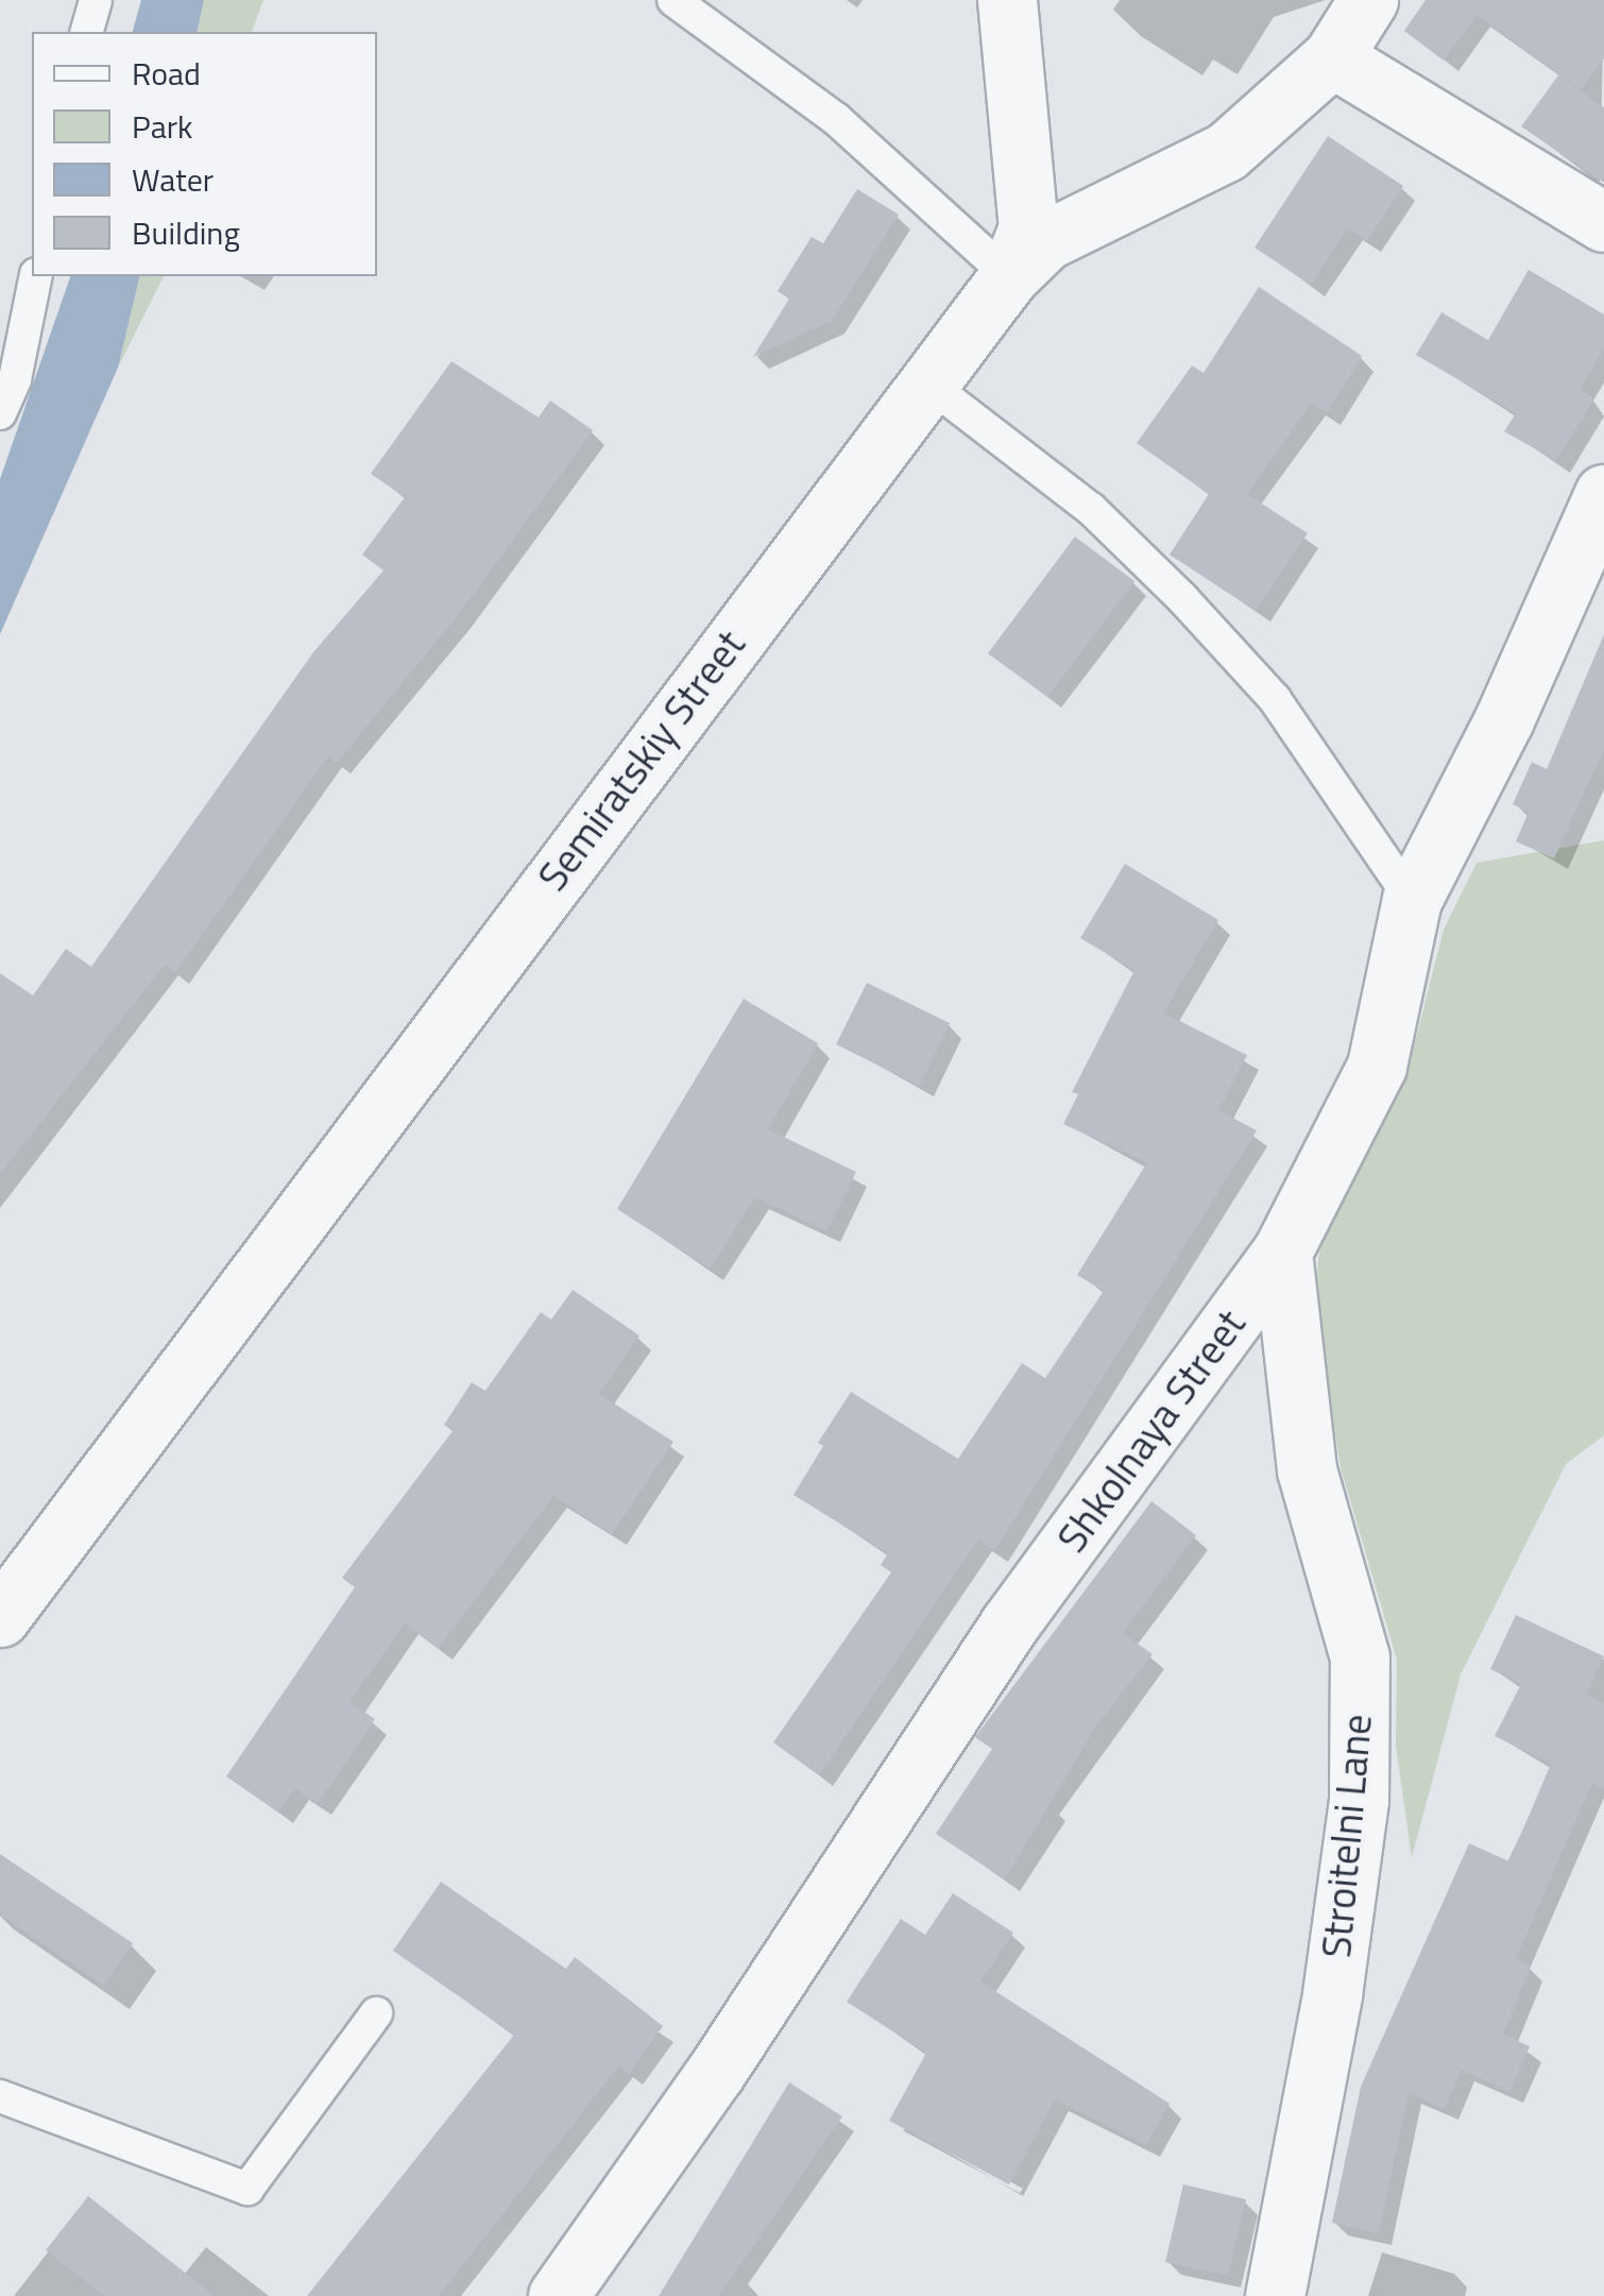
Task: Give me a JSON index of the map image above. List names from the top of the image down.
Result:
{
  "streets": {
    "street": ["Semiratskiy Street", "Shkolnaya Street", "Stroitelni Lane"]
  },
  "crossings": [
    ["Shkolnaya Street", "Stroitelni Lane"]
  ],
  "legend": [
    "Road",
    "Park",
    "Water",
    "Building"
  ]
}
